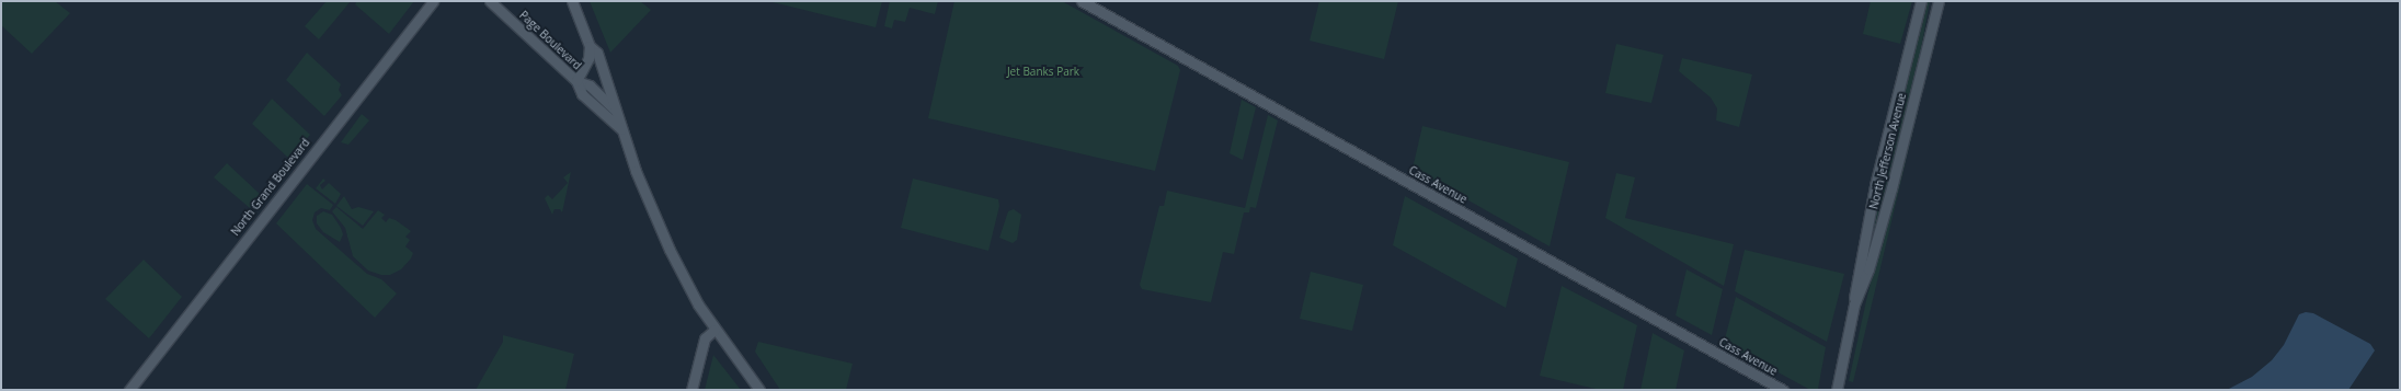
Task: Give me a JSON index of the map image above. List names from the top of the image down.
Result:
{
  "streets": {
    "main road": [
      "Page Boulevard",
      "North Jefferson Avenue",
      "Cass Avenue",
      "North Grand Boulevard"
    ]
  },
  "parks": ["Jet Banks Park"]
}
